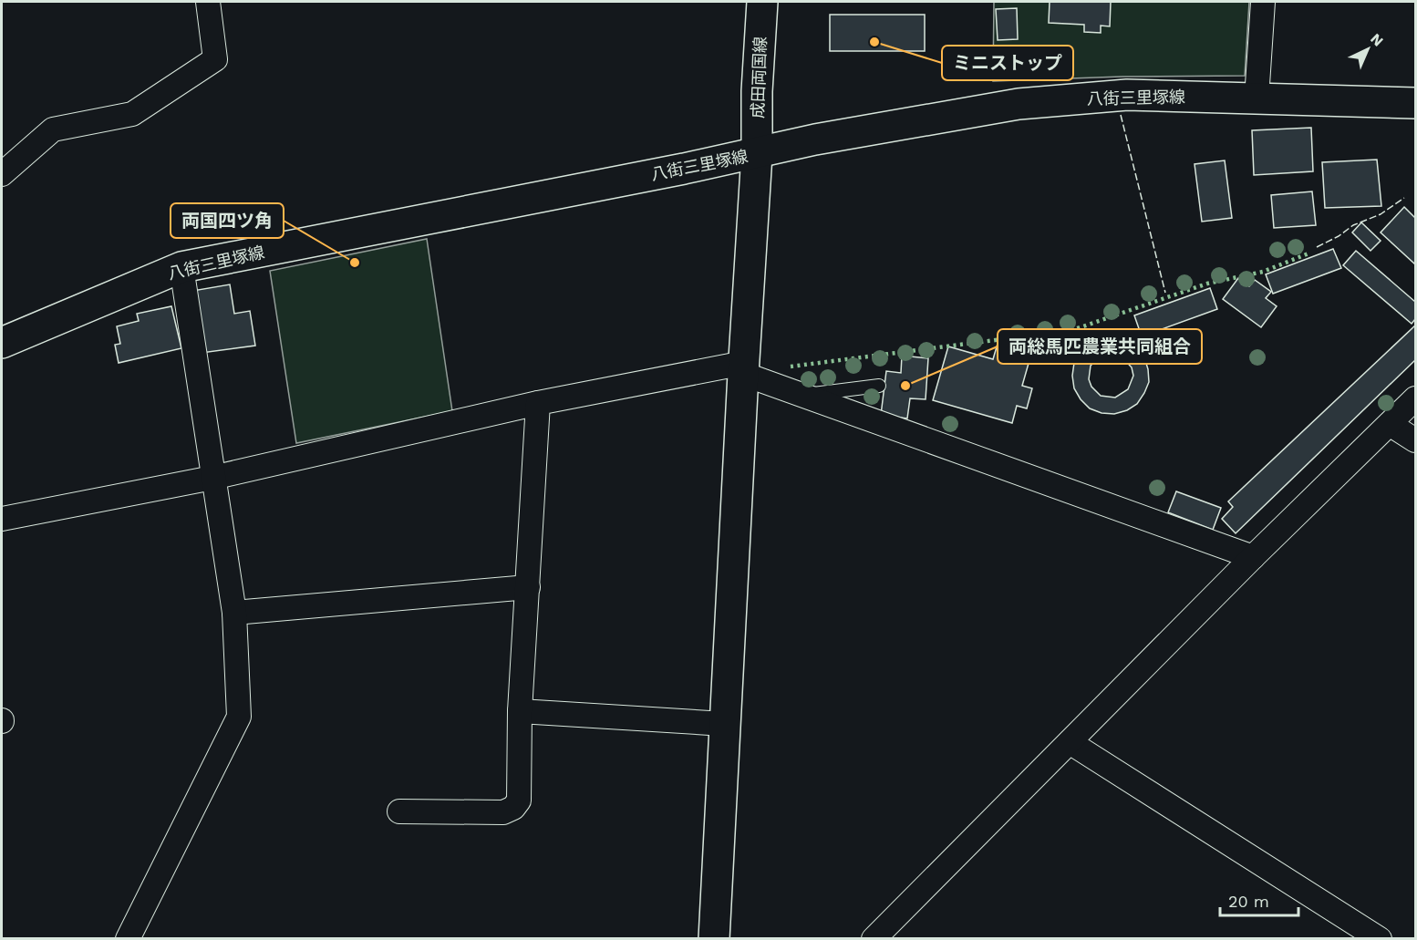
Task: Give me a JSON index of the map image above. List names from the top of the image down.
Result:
{
  "streets": {
    "main road": ["成田両国線", "八街三里塚線"]
  },
  "crossings": [
    ["成田両国線", "八街三里塚線"]
  ],
  "places": ["ミニストップ", "両国四ツ角", "両総馬匹農業共同組合"],
  "scale_bar": "20 m",
  "north": "top right"
}
